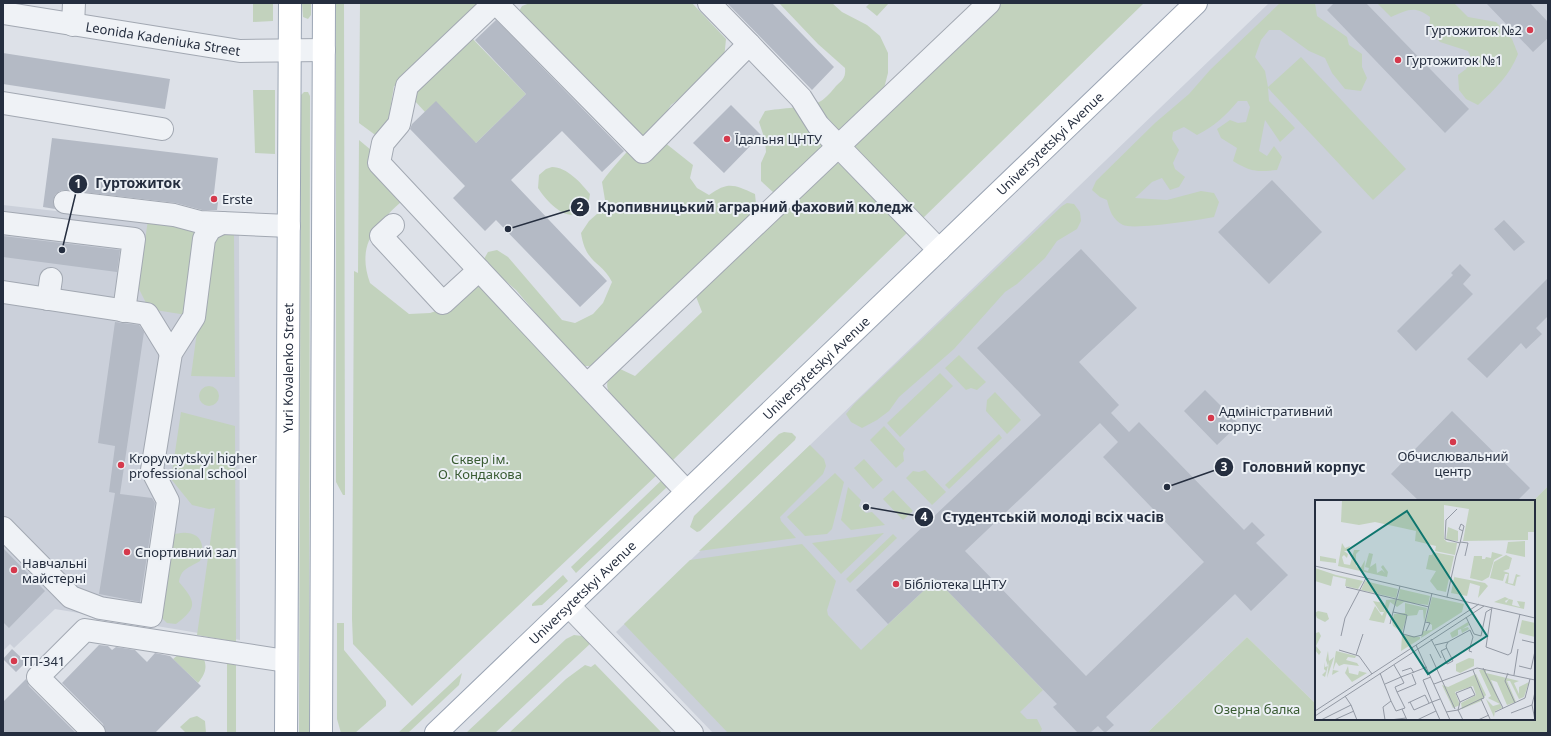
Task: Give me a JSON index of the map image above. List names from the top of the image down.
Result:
{
  "streets": {
    "main road": ["Universytetskyi Avenue", "Yuri Kovalenko Street"],
    "street": ["Leonida Kadeniuka Street"]
  },
  "crossings": [
    ["Leonida Kadeniuka Street", "Yuri Kovalenko Street"]
  ],
  "parks": ["Сквер ім. О. Кондакова", "Озерна балка"],
  "places": [
    "Гуртожиток №2",
    "Гуртожиток №1",
    "Їдальня ЦНТУ",
    "Erste",
    "Кропивницький аграрний фаховий коледж",
    "Гуртожиток",
    "Адміністративний корпус",
    "Обчислювальний центр",
    "Kropyvnytskyi higher professional school",
    "Головний корпус",
    "Студентській молоді всіх часів",
    "Спортивний зал",
    "Навчальні майстерні",
    "Бібліотека ЦНТУ",
    "ТП-341"
  ]
}
